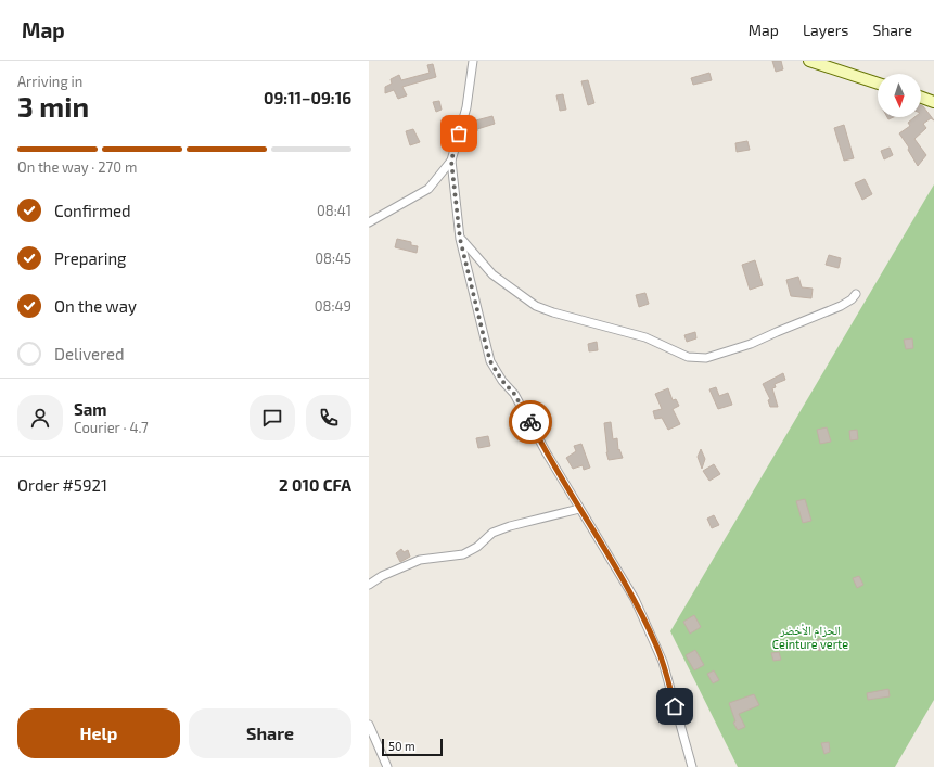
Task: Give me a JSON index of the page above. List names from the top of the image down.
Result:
{
  "parks": ["الحزام الأخضر Ceinture verte"],
  "scale_bar": "50 m",
  "north": "bottom",
  "page": {
    "header": "Map",
    "nav": ["Map", "Layers", "Share"],
    "heading": ["3 min", "Arriving in", "09:11–09:16"],
    "panel": [
      "Sam",
      "Courier · 4.7",
      "Order #5921",
      "2 010 CFA"
    ],
    "bar": "On the way · 270 m",
    "list": [
      ["Confirmed", "08:41"],
      ["Preparing", "08:45"],
      ["On the way", "08:49"],
      "Delivered"
    ],
    "buttons": ["Help", "Share"],
    "scale": "50 m"
  }
}
